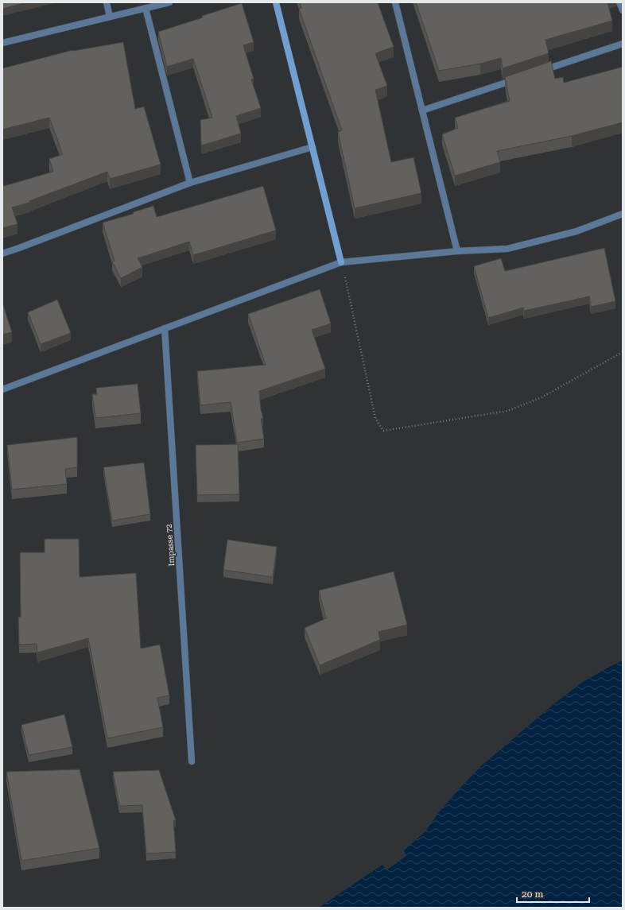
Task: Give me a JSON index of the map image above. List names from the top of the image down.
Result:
{
  "streets": {
    "street": ["Impasse 72"]
  },
  "scale_bar": "20 m"
}
